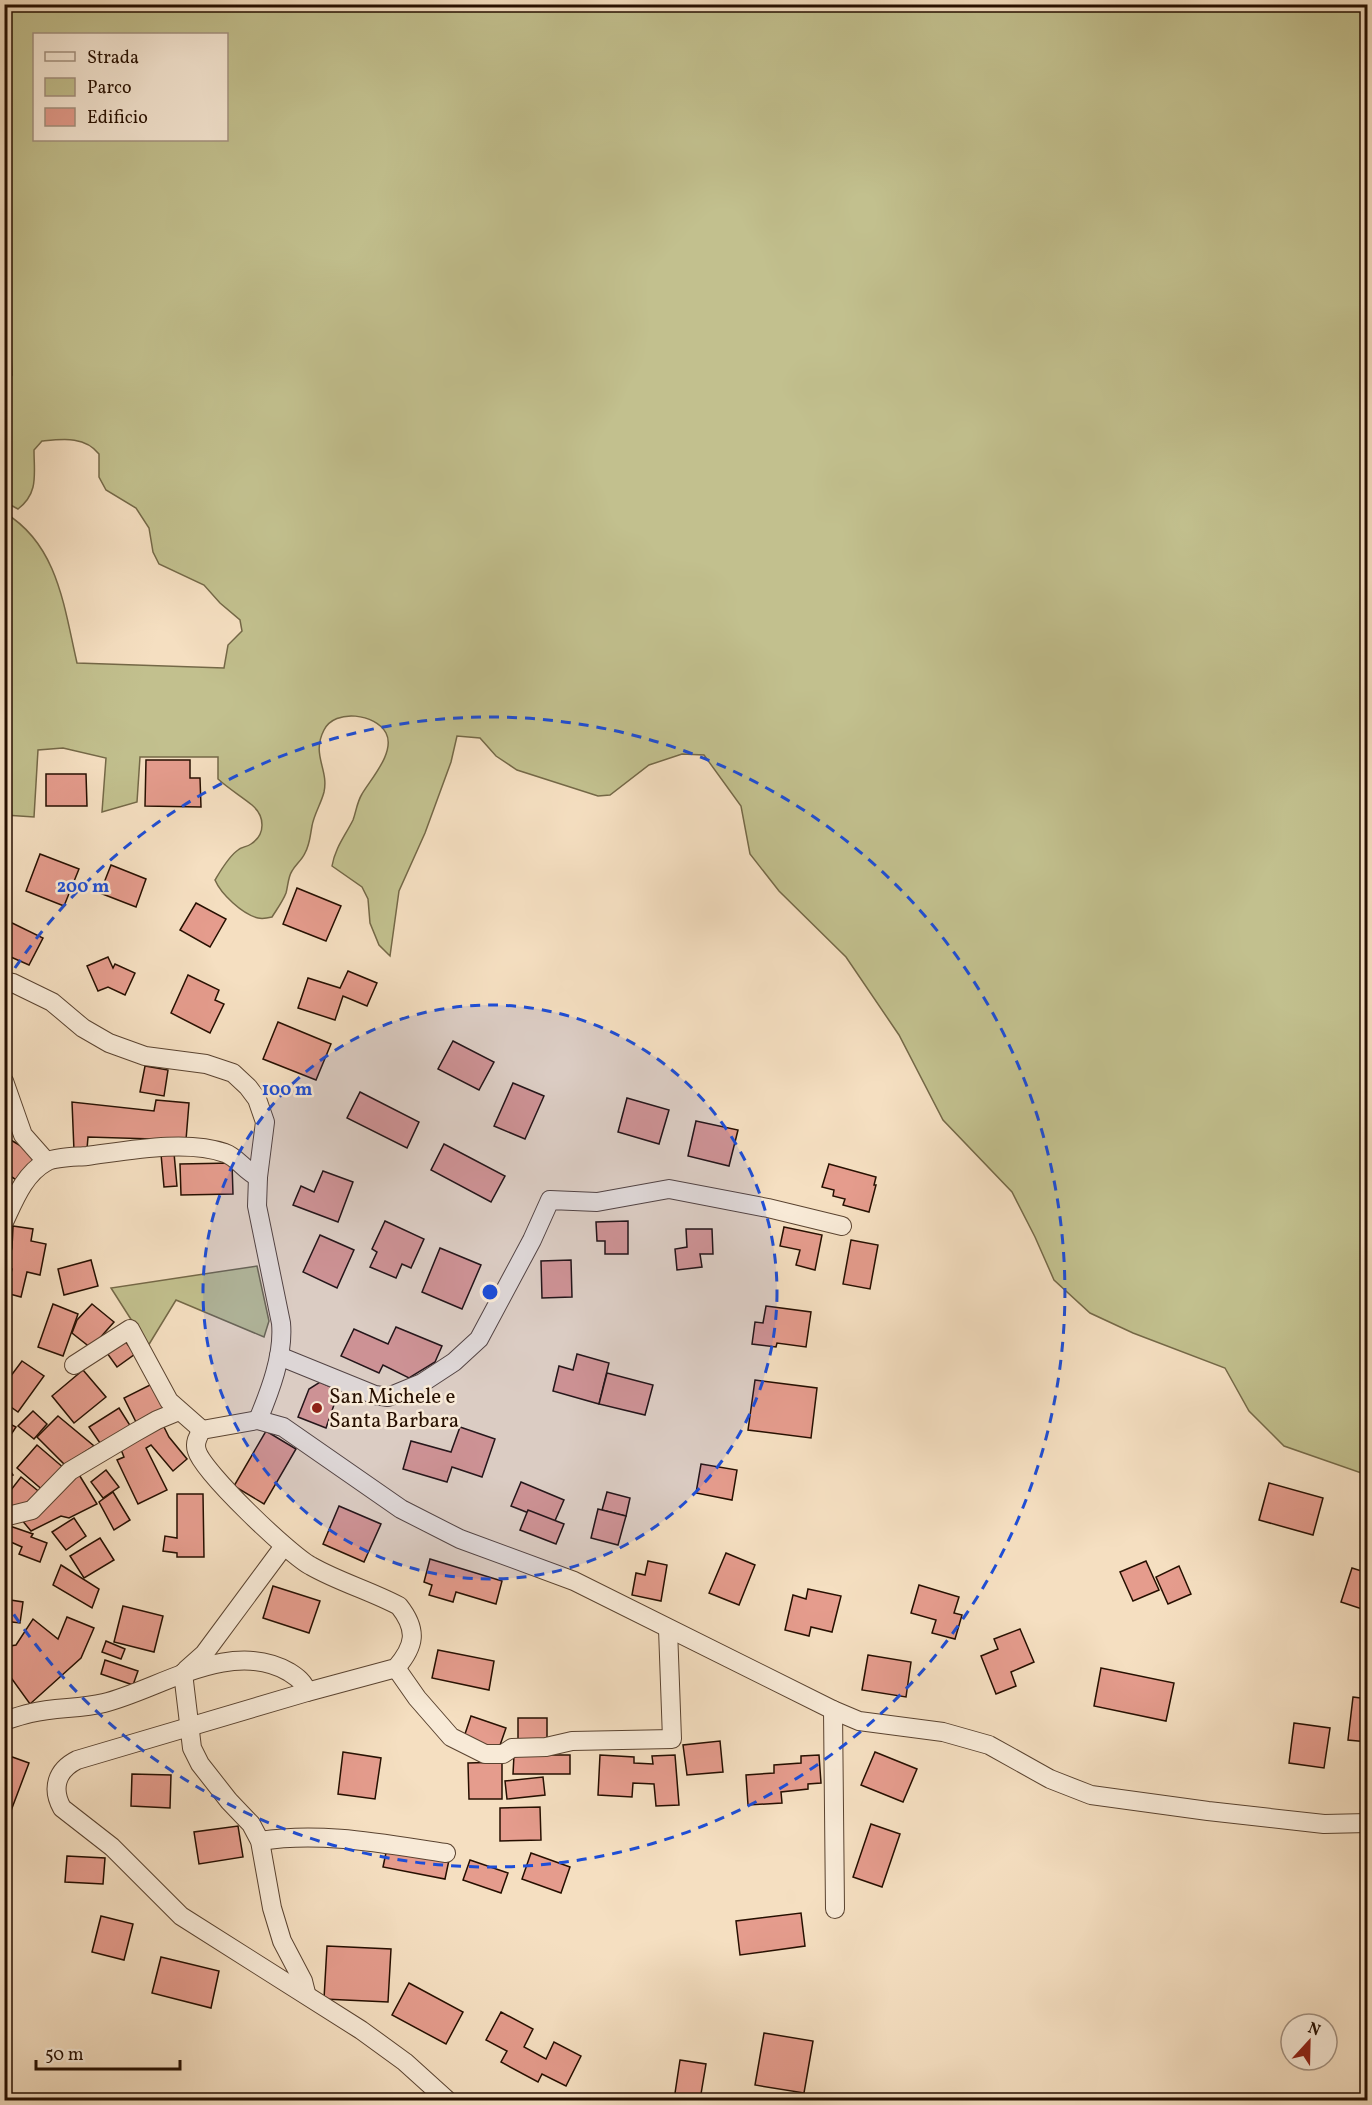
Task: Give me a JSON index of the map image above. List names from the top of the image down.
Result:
{
  "places": ["San Michele e Santa Barbara"],
  "legend": ["Strada", "Parco", "Edificio"],
  "scale_bar": "50 m",
  "north": "top",
  "rings": ["200 m", "100 m"]
}
